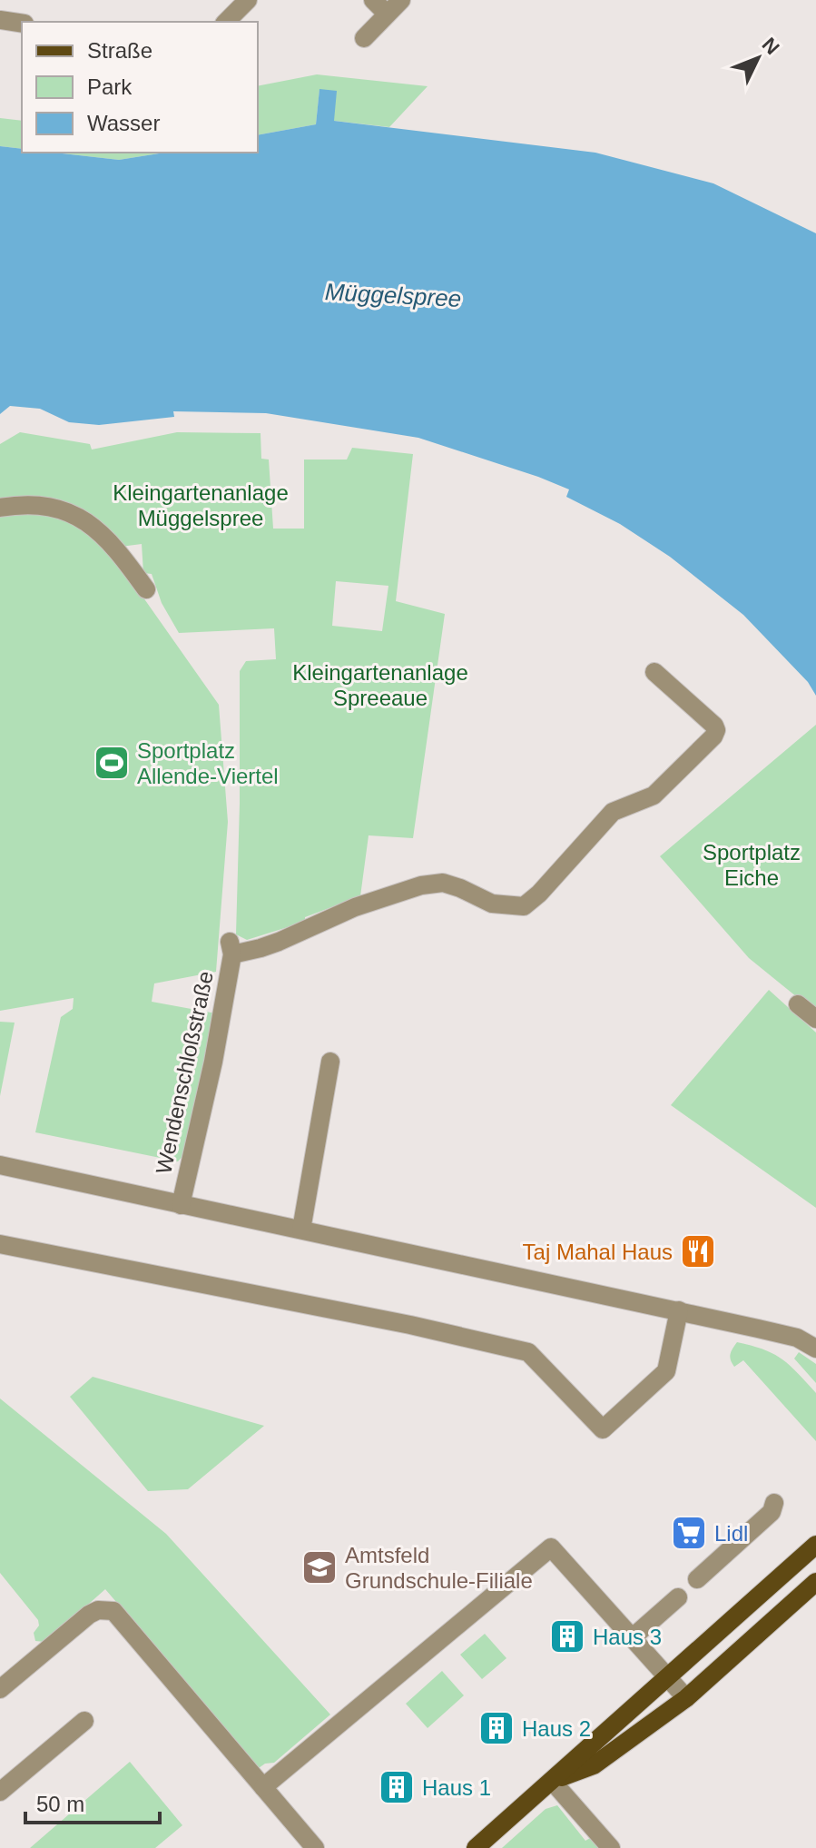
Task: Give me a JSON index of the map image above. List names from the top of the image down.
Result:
{
  "streets": {
    "street": ["Wendenschloßstraße"]
  },
  "water": ["Müggelspree"],
  "parks": ["Kleingartenanlage Müggelspree", "Kleingartenanlage Spreeaue", "Sportplatz Eiche"],
  "places": {
    "sports": ["Sportplatz Allende-Viertel"],
    "restaurant": ["Taj Mahal Haus"],
    "supermarket": ["Lidl"],
    "school or university": ["Amtsfeld Grundschule-Filiale"],
    "building": ["Haus 3", "Haus 2", "Haus 1"]
  },
  "legend": ["Straße", "Park", "Wasser"],
  "scale_bar": "50 m",
  "north": "top right"
}
